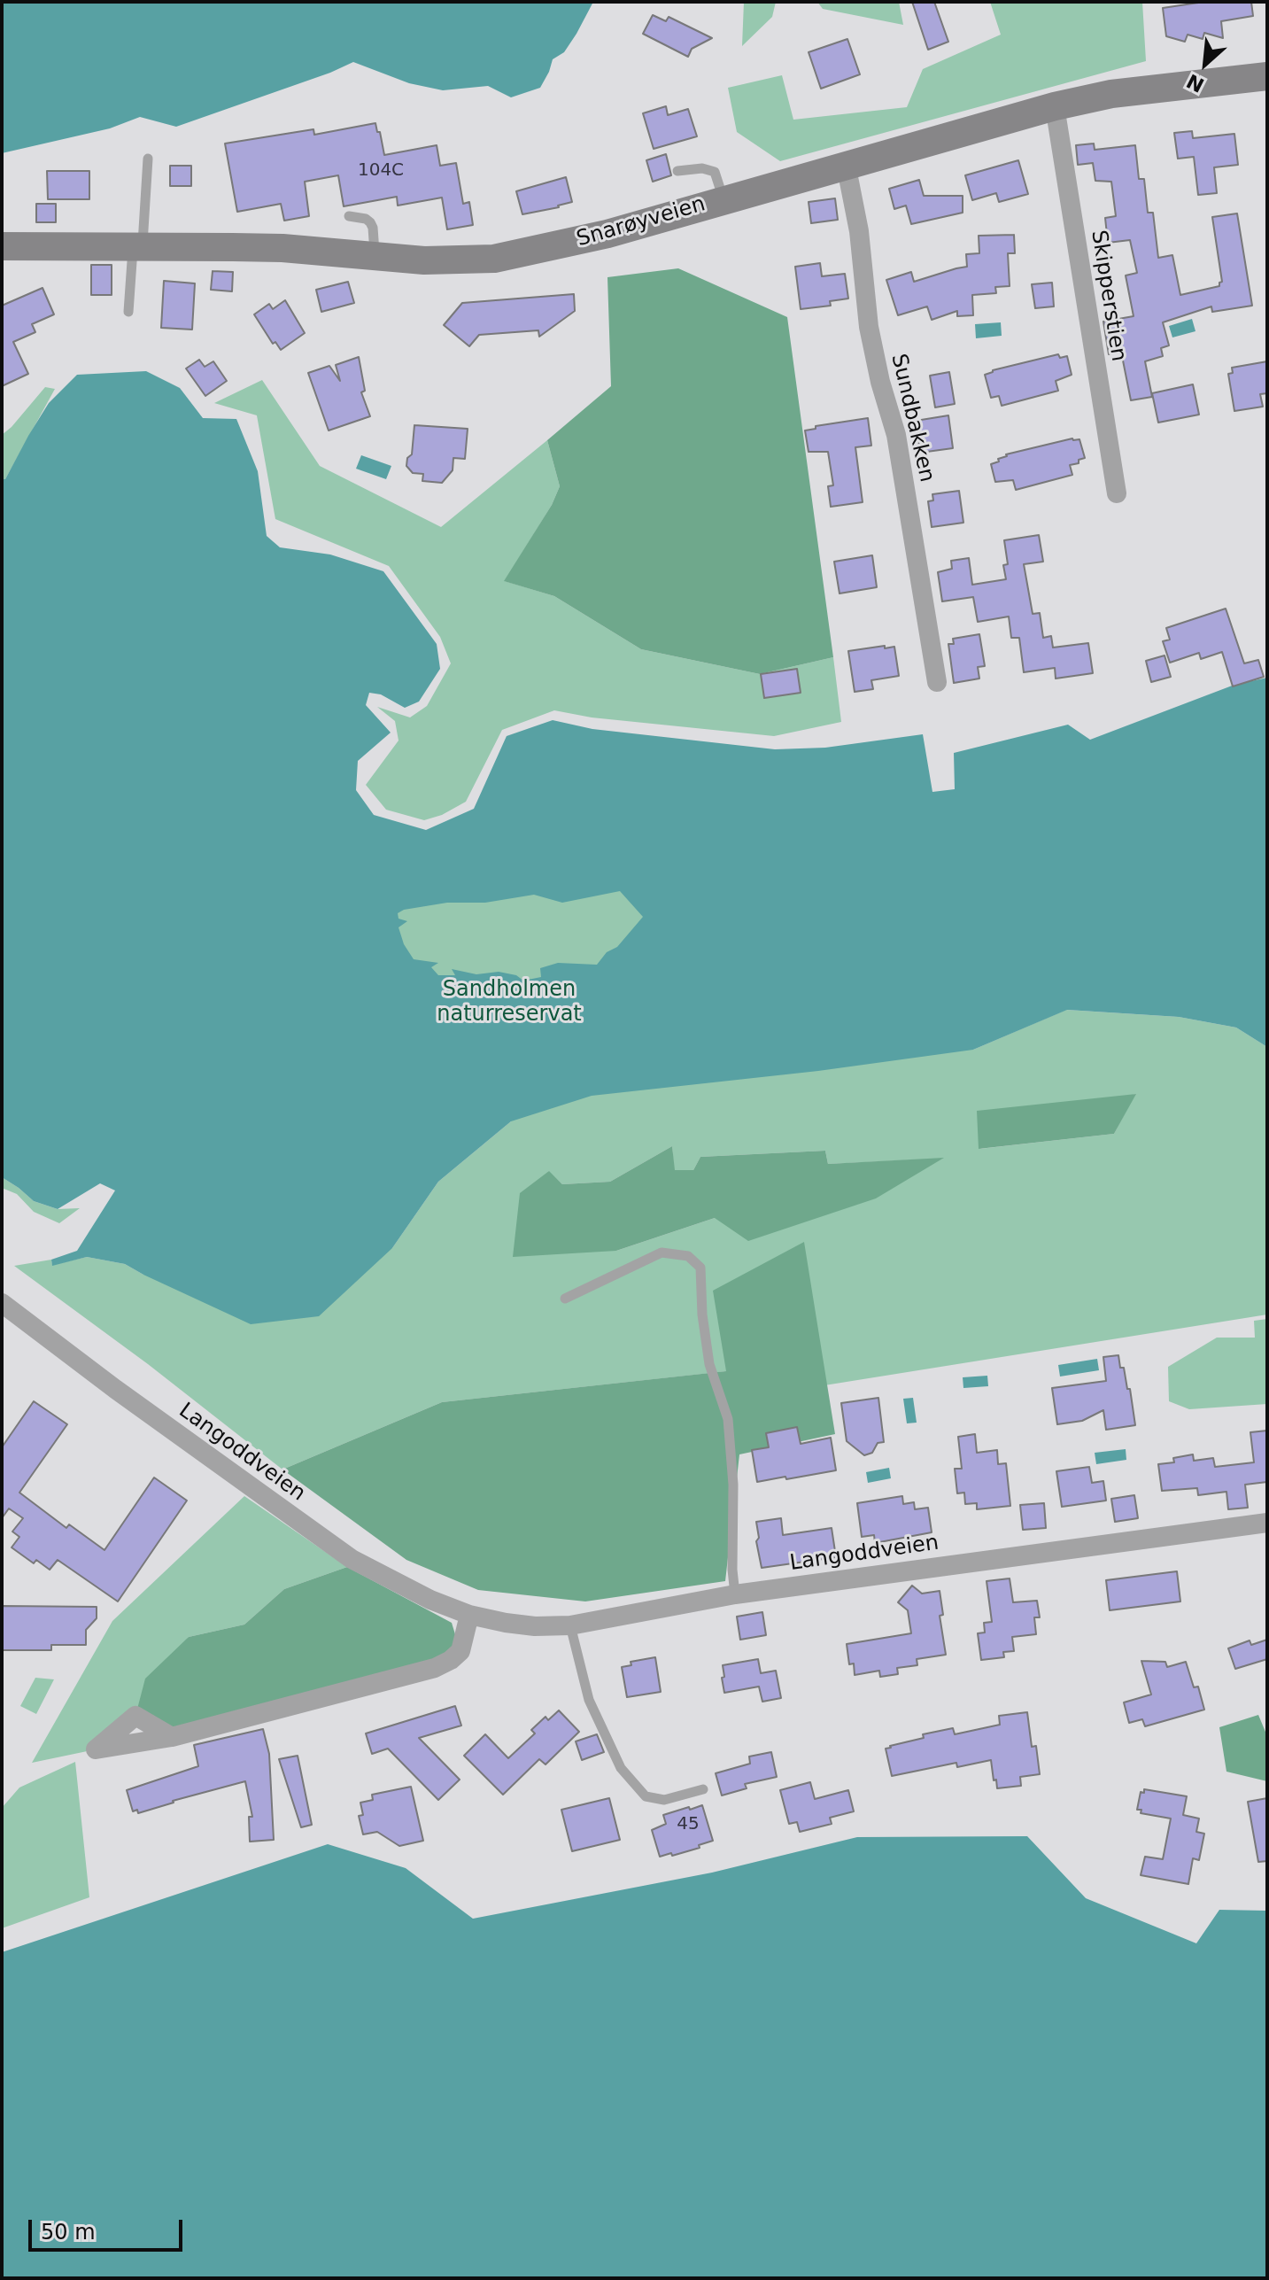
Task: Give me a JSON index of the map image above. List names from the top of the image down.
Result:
{
  "streets": {
    "street": [
      "Snarøyveien",
      "Skipperstien",
      "Sundbakken",
      "Langoddveien"
    ]
  },
  "crossings": [
    ["Snarøyveien", "Skipperstien"],
    ["Snarøyveien", "Sundbakken"]
  ],
  "parks": ["Sandholmen naturreservat"],
  "house_numbers": ["104C", "45"],
  "scale_bar": "50 m",
  "north": "bottom left"
}
